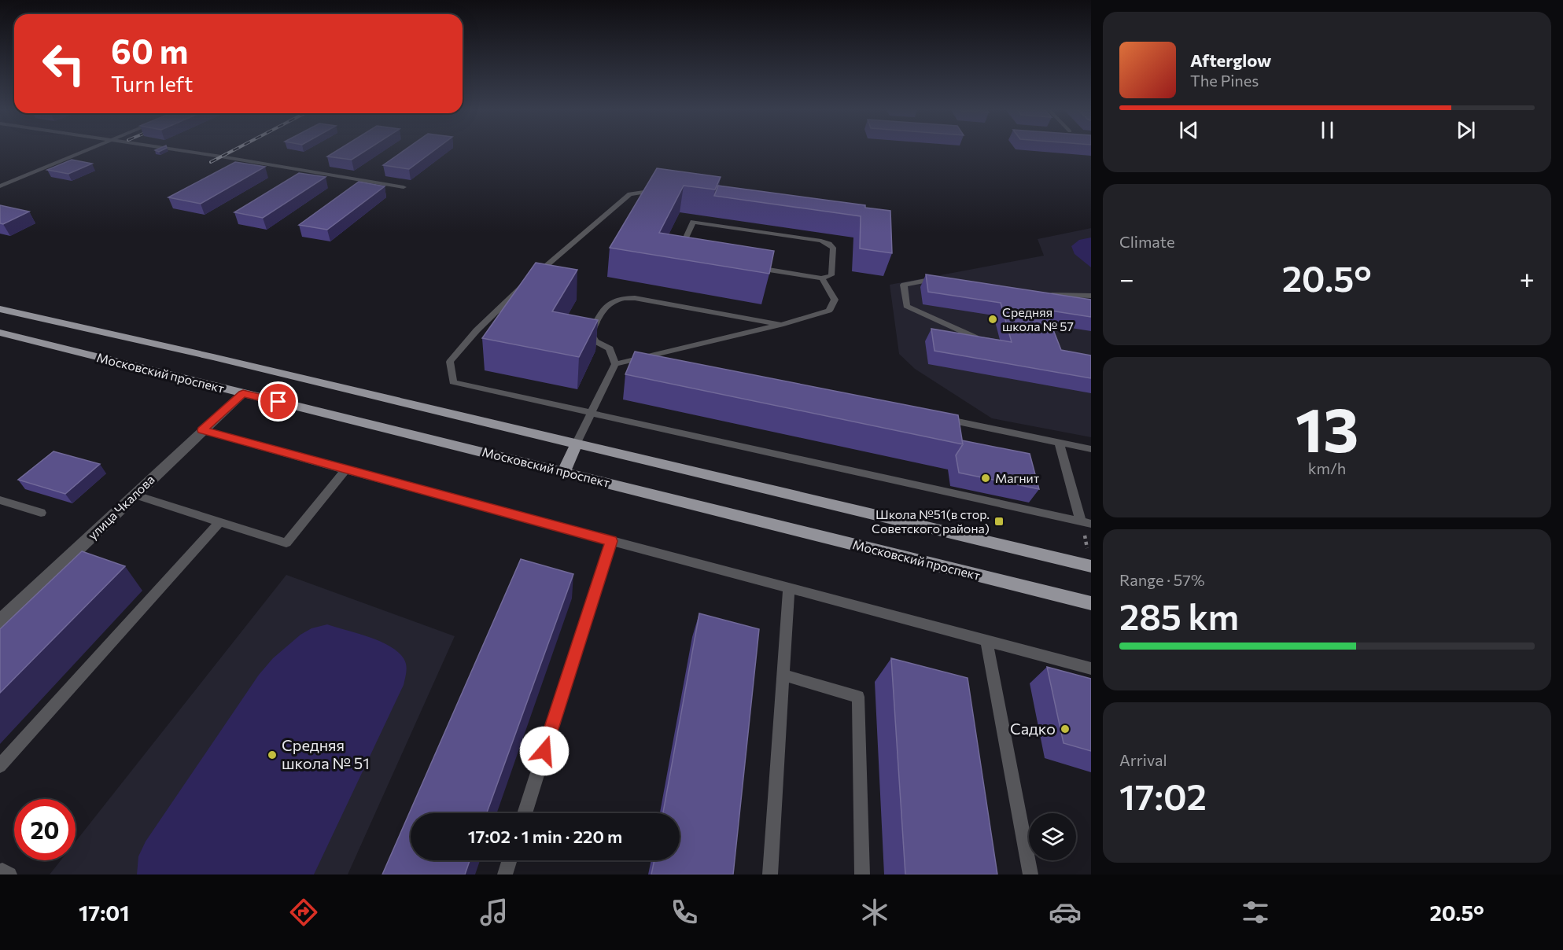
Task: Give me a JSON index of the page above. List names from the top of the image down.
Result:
{
  "streets": {
    "main road": ["Московский проспект"],
    "street": ["улица Чкалова"]
  },
  "crossings": [
    ["Московский проспект", "улица Чкалова"]
  ],
  "places": {
    "other": [
      "Средняя школа № 57",
      "Магнит",
      "Садко",
      "Средняя школа № 51"
    ],
    "transit": ["Школа №51(в стор. Советского района)"]
  },
  "page": {
    "turn": ["60 m", "Turn left"],
    "song": ["Afterglow", "The Pines"],
    "tile": [
      "Climate",
      ["13", "km/h"],
      ["Range · 57%", "285 km"],
      ["Arrival", "17:02"]
    ],
    "heat": ["−", "20.5°", "+"],
    "limit": "20",
    "trip": "17:02 · 1 min · 220 m",
    "tabs": ["17:01", "20.5°"]
  }
}
